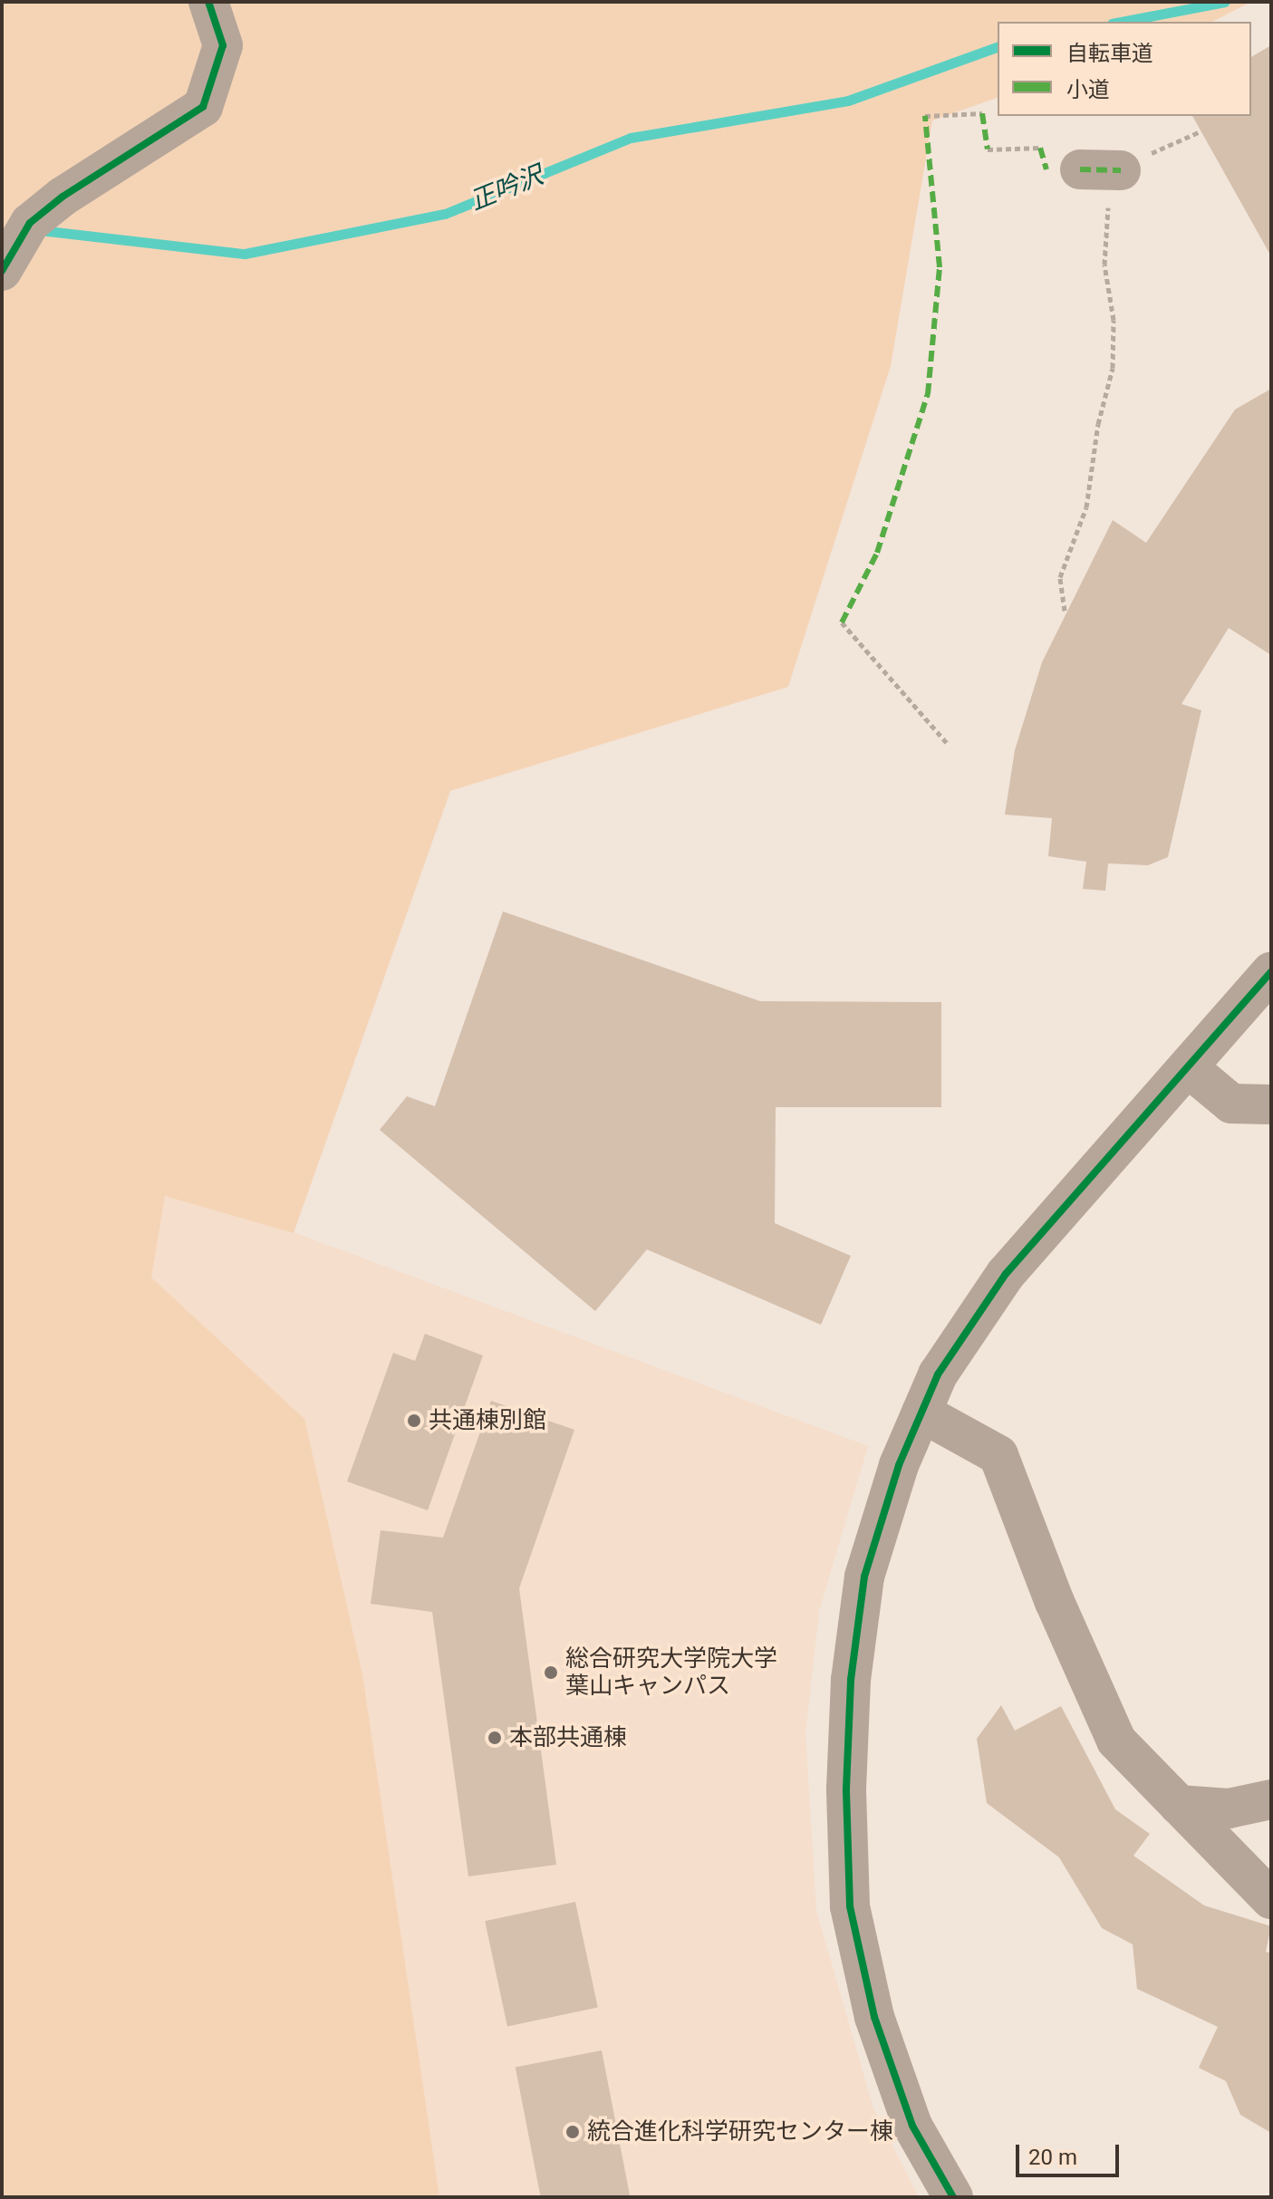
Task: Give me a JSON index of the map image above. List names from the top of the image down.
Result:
{
  "water": ["正吟沢"],
  "places": [
    "共通棟別館",
    "総合研究大学院大学 葉山キャンパス",
    "本部共通棟",
    "統合進化科学研究センター棟"
  ],
  "legend": ["自転車道", "小道"],
  "scale_bar": "20 m"
}
